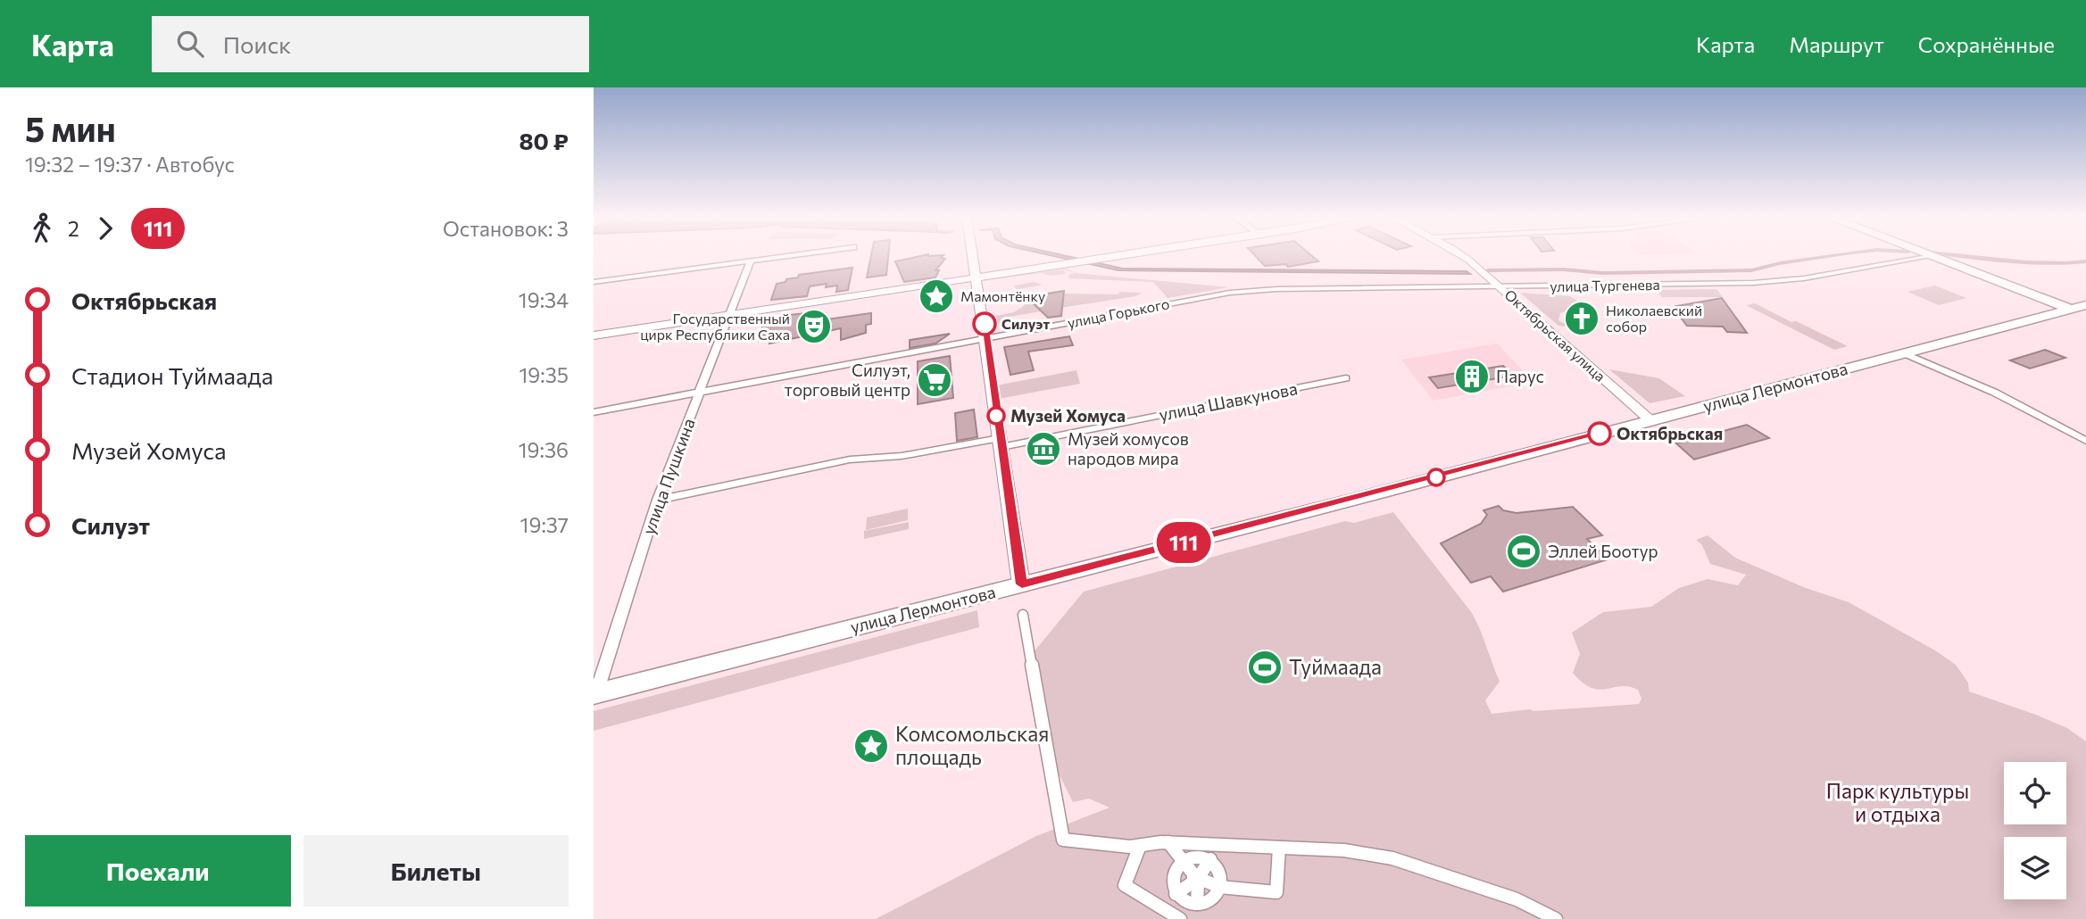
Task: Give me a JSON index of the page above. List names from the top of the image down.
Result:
{
  "streets": {
    "main road": ["улица Лермонтова"],
    "street": [
      "улица Тургенева",
      "улица Горького",
      "Октябрьская улица",
      "улица Шавкунова",
      "улица Пушкина"
    ]
  },
  "crossings": [
    ["улица Тургенева", "улица Горького"],
    ["улица Тургенева", "Октябрьская улица"],
    ["улица Горького", "Октябрьская улица"],
    ["улица Горького", "улица Пушкина"],
    ["Октябрьская улица", "улица Лермонтова"],
    ["улица Лермонтова", "улица Пушкина"],
    ["улица Шавкунова", "улица Пушкина"]
  ],
  "parks": ["Парк культуры и отдыха"],
  "places": {
    "place": ["Мамонтёнку", "Комсомольская площадь"],
    "church": ["Николаевский собор"],
    "other": ["Силуэт", "Музей Хомуса", "Октябрьская"],
    "theatre": ["Государственный цирк Республики Саха"],
    "building": ["Парус"],
    "supermarket": ["Силуэт, торговый центр"],
    "museum": ["Музей хомусов народов мира"],
    "sports": ["Эллей Боотур", "Туймаада"]
  },
  "lines": ["bus line 111"],
  "page": {
    "header": "Карта",
    "search": "Поиск",
    "nav": ["Карта", "Маршрут", "Сохранённые"],
    "heading": ["5 мин", "19:32 – 19:37 · Автобус", "80 ₽"],
    "on_map": "111",
    "legs": ["2", "111", "Остановок: 3"],
    "list": [
      {
        "name": "Октябрьская",
        "value": "19:34"
      },
      {
        "name": "Стадион Туймаада",
        "value": "19:35"
      },
      {
        "name": "Музей Хомуса",
        "value": "19:36"
      },
      {
        "name": "Силуэт",
        "value": "19:37"
      }
    ],
    "buttons": ["Поехали", "Билеты"]
  }
}
